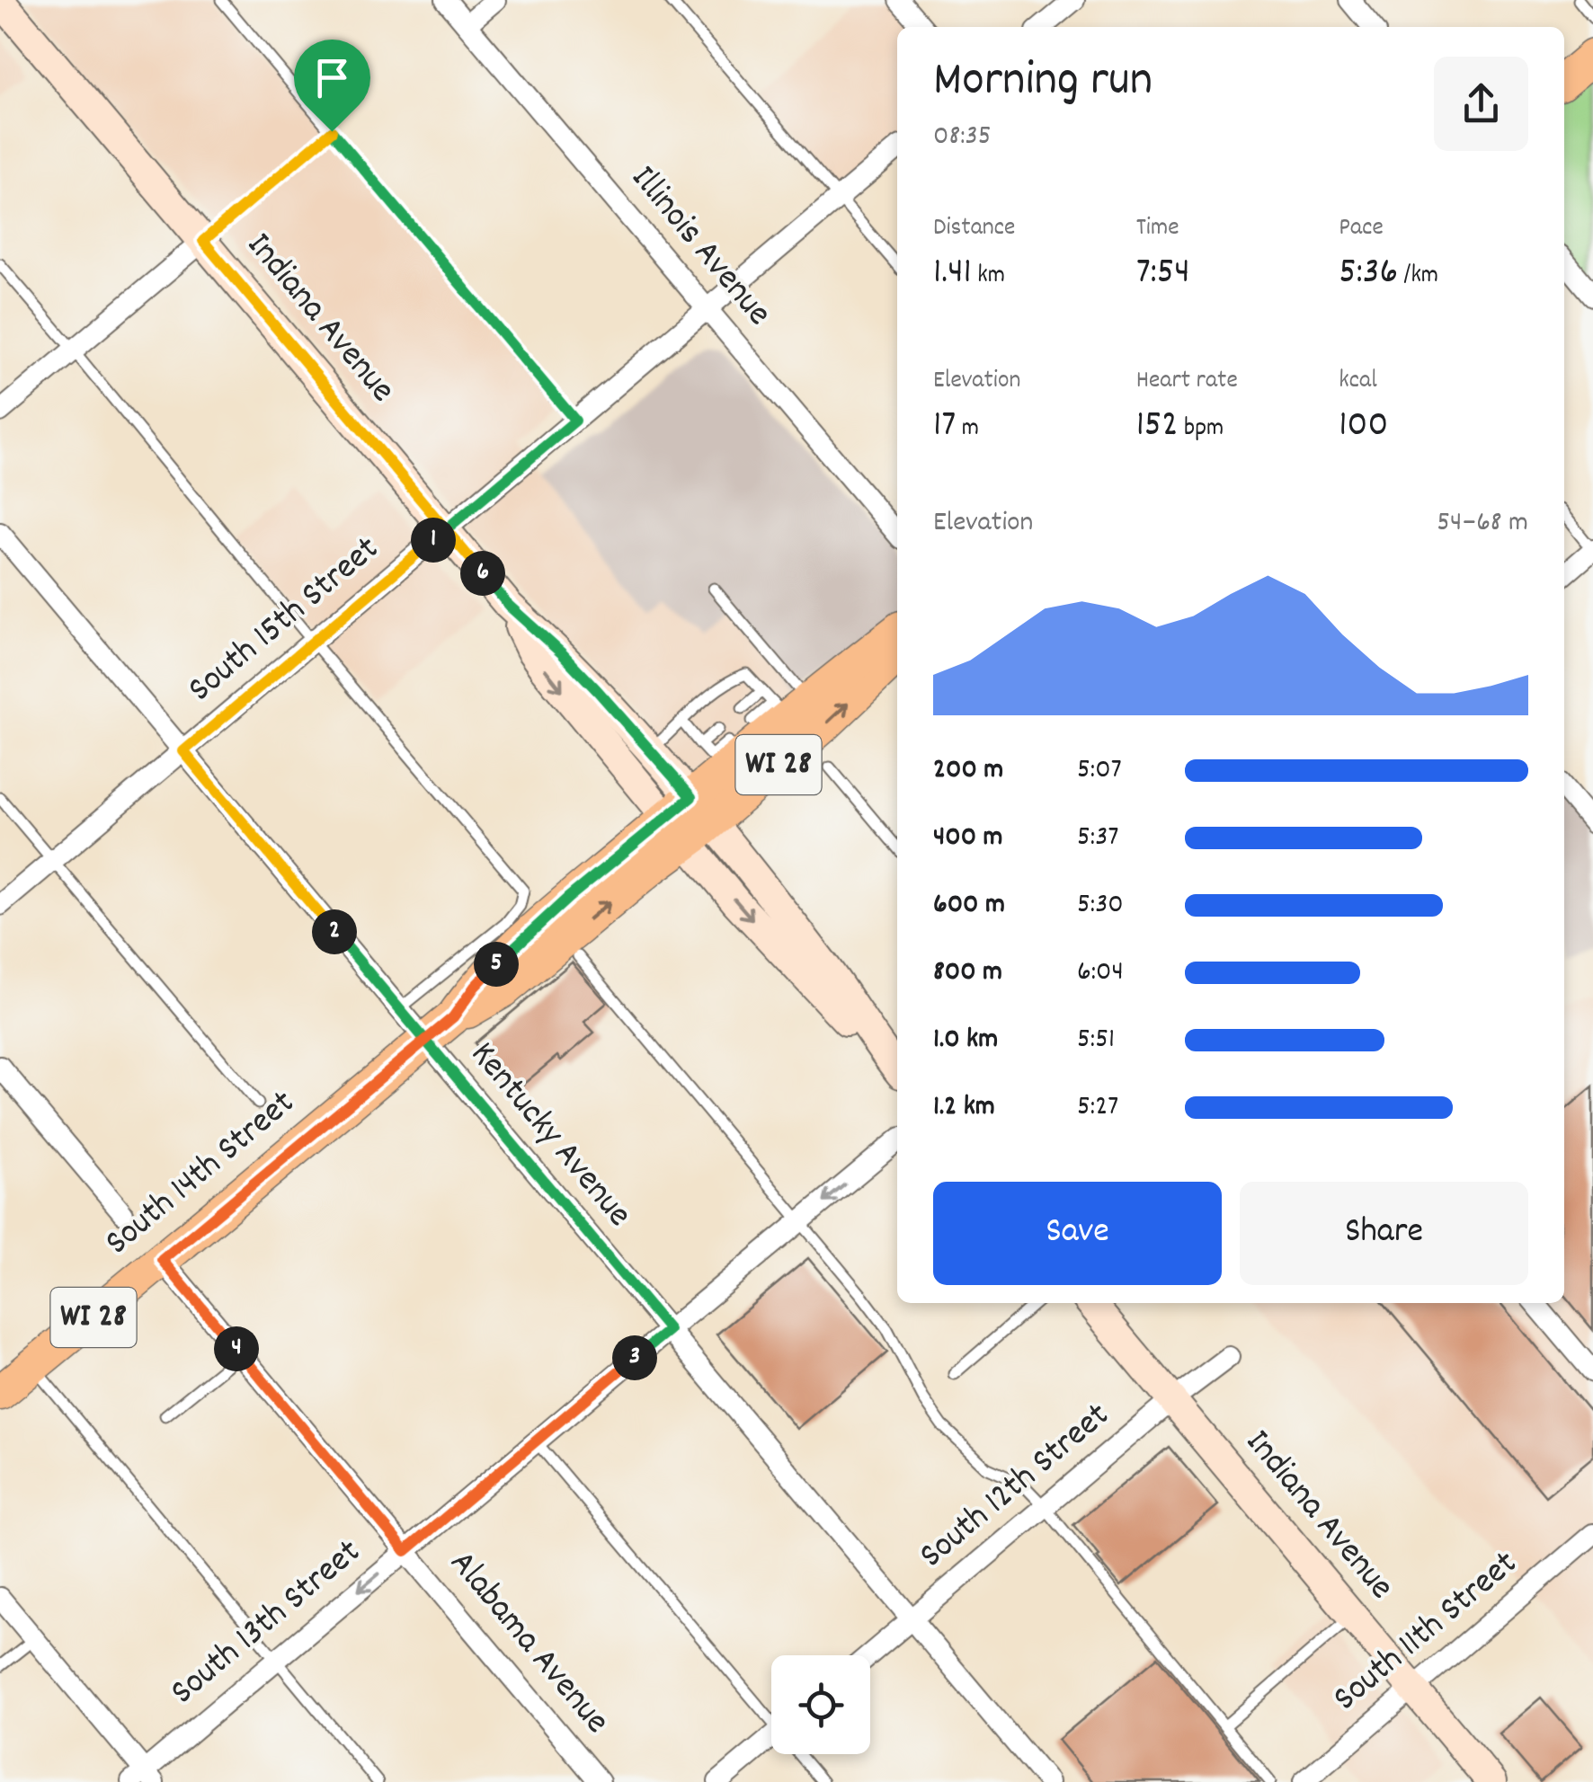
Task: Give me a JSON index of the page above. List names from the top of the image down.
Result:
{
  "streets": {
    "main road": ["Indiana Avenue", "WI 28", "South 14th Street"],
    "street": [
      "Illinois Avenue",
      "South 15th Street",
      "Kentucky Avenue",
      "South 12th Street",
      "South 13th Street",
      "South 11th Street",
      "Alabama Avenue"
    ]
  },
  "crossings": [
    ["Illinois Avenue", "South 15th Street"],
    ["Indiana Avenue", "South 15th Street"],
    ["Indiana Avenue", "South 14th Street"],
    ["Indiana Avenue", "South 12th Street"],
    ["Indiana Avenue", "South 11th Street"],
    ["South 15th Street", "Kentucky Avenue"],
    ["Kentucky Avenue", "South 12th Street"],
    ["Kentucky Avenue", "South 13th Street"],
    ["South 14th Street", "Alabama Avenue"],
    ["South 13th Street", "Alabama Avenue"]
  ],
  "page": {
    "heading": ["Morning run", "08:35"],
    "stats": [
      ["Distance", "1.41 km"],
      ["Time", "7:54"],
      ["Pace", "5:36 /km"],
      ["Elevation", "17 m"],
      ["Heart rate", "152 bpm"],
      ["kcal", "100"]
    ],
    "chart": ["Elevation", "54–68 m"],
    "pins": [
      "1",
      "6",
      "2",
      "5",
      "4",
      "3"
    ],
    "list": [
      {
        "name": "200 m",
        "note": "5:07"
      },
      {
        "name": "400 m",
        "note": "5:37"
      },
      {
        "name": "600 m",
        "note": "5:30"
      },
      {
        "name": "800 m",
        "note": "6:04"
      },
      {
        "name": "1.0 km",
        "note": "5:51"
      },
      {
        "name": "1.2 km",
        "note": "5:27"
      }
    ],
    "buttons": ["Save", "Share"]
  }
}
